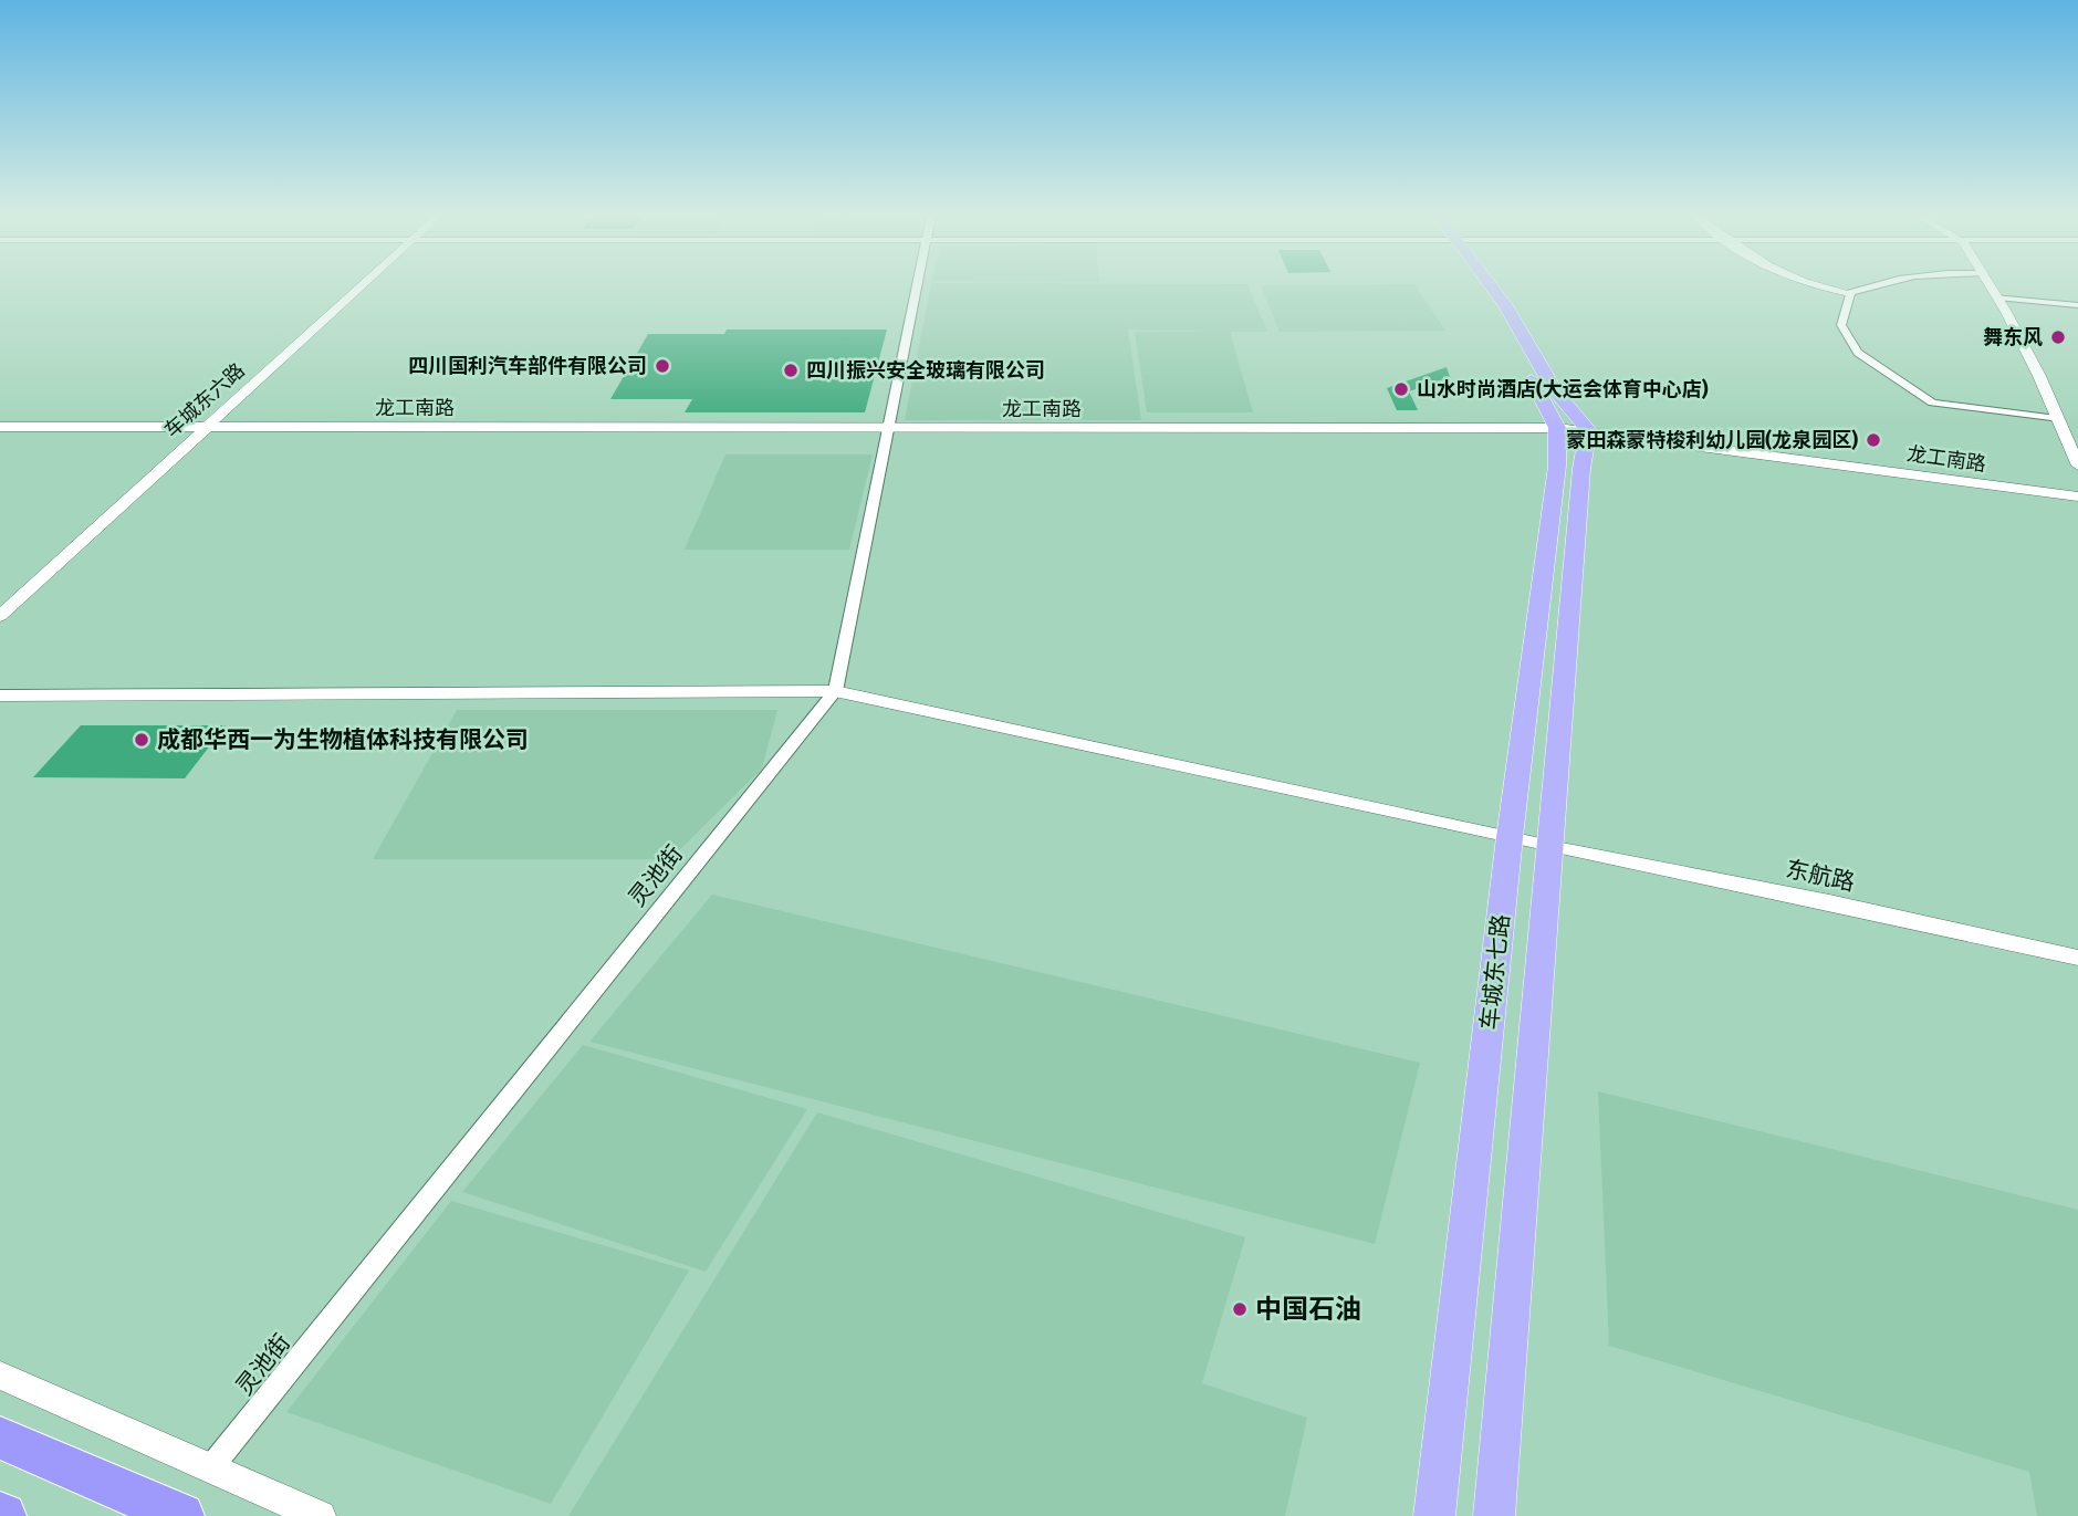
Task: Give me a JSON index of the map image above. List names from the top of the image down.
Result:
{
  "streets": {
    "main road": ["车城东七路"],
    "street": [
      "车城东六路",
      "龙工南路",
      "灵池街",
      "东航路"
    ]
  },
  "crossings": [
    ["车城东六路", "龙工南路"],
    ["龙工南路", "灵池街"],
    ["龙工南路", "车城东七路"],
    ["灵池街", "东航路"],
    ["东航路", "车城东七路"]
  ],
  "places": [
    "舞东风",
    "四川国利汽车部件有限公司",
    "四川振兴安全玻璃有限公司",
    "山水时尚酒店(大运会体育中心店)",
    "蒙田森蒙特梭利幼儿园(龙泉园区)",
    "成都华西一为生物植体科技有限公司",
    "中国石油"
  ]
}
